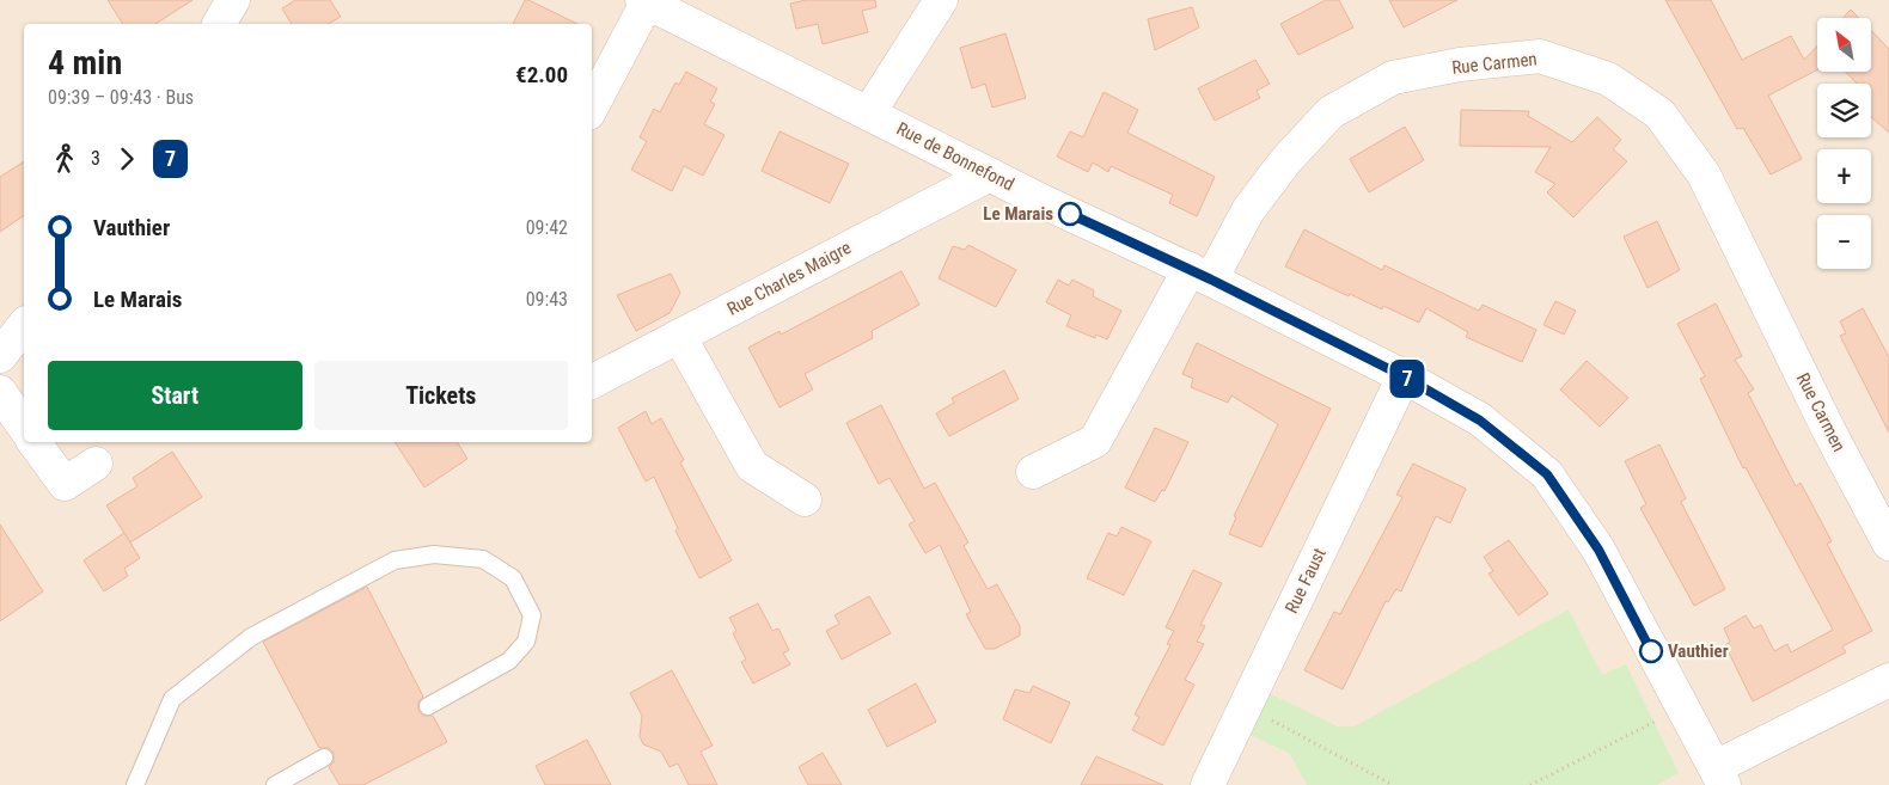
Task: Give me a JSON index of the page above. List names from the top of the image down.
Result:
{
  "streets": {
    "street": [
      "Rue Carmen",
      "Rue de Bonnefond",
      "Rue Charles Maigre",
      "Rue Faust"
    ]
  },
  "crossings": [
    ["Rue Carmen", "Rue de Bonnefond"],
    ["Rue de Bonnefond", "Rue Charles Maigre"],
    ["Rue de Bonnefond", "Rue Faust"]
  ],
  "places": ["Le Marais", "Vauthier"],
  "lines": ["bus line 7"],
  "north": "top left",
  "page": {
    "on_map": "7",
    "map_buttons": ["+", "−"],
    "heading": ["4 min", "09:39 – 09:43 · Bus", "€2.00"],
    "legs": ["3", "7"],
    "list": [
      {
        "name": "Vauthier",
        "value": "09:42"
      },
      {
        "name": "Le Marais",
        "value": "09:43"
      }
    ],
    "buttons": ["Start", "Tickets"]
  }
}
